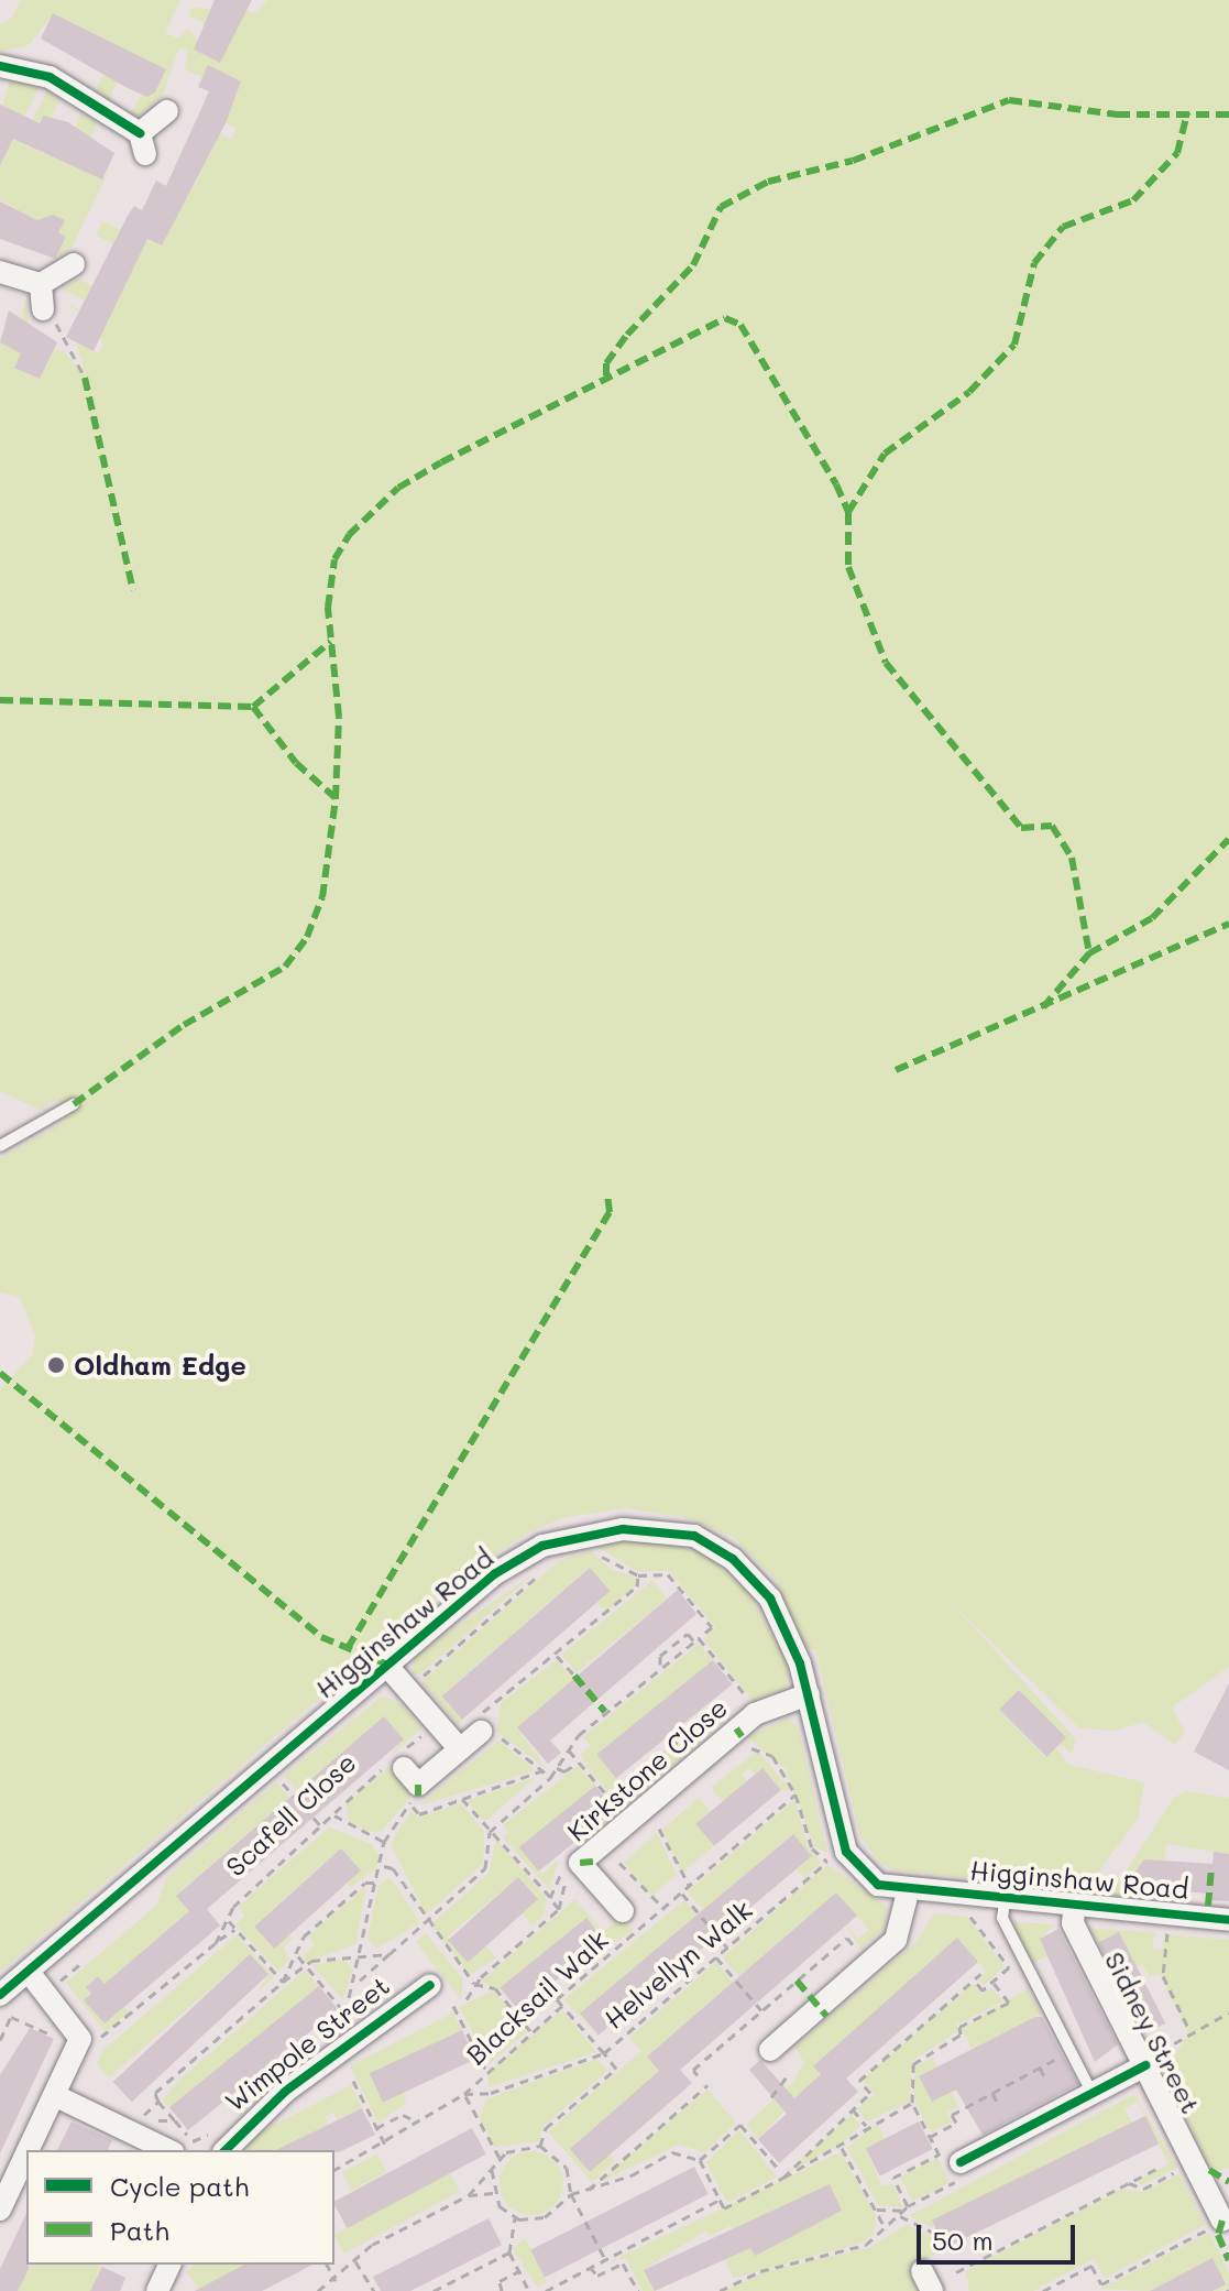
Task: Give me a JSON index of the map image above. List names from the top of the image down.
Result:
{
  "streets": {
    "street": [
      "Higginshaw Road",
      "Kirkstone Close",
      "Sidney Street",
      "Wimpole Street"
    ],
    "path": ["Scafell Close", "Helvellyn Walk", "Blacksail Walk"]
  },
  "crossings": [
    ["Higginshaw Road", "Kirkstone Close"],
    ["Higginshaw Road", "Helvellyn Walk"],
    ["Higginshaw Road", "Sidney Street"]
  ],
  "places": ["Oldham Edge"],
  "legend": ["Cycle path", "Path"],
  "scale_bar": "50 m"
}
